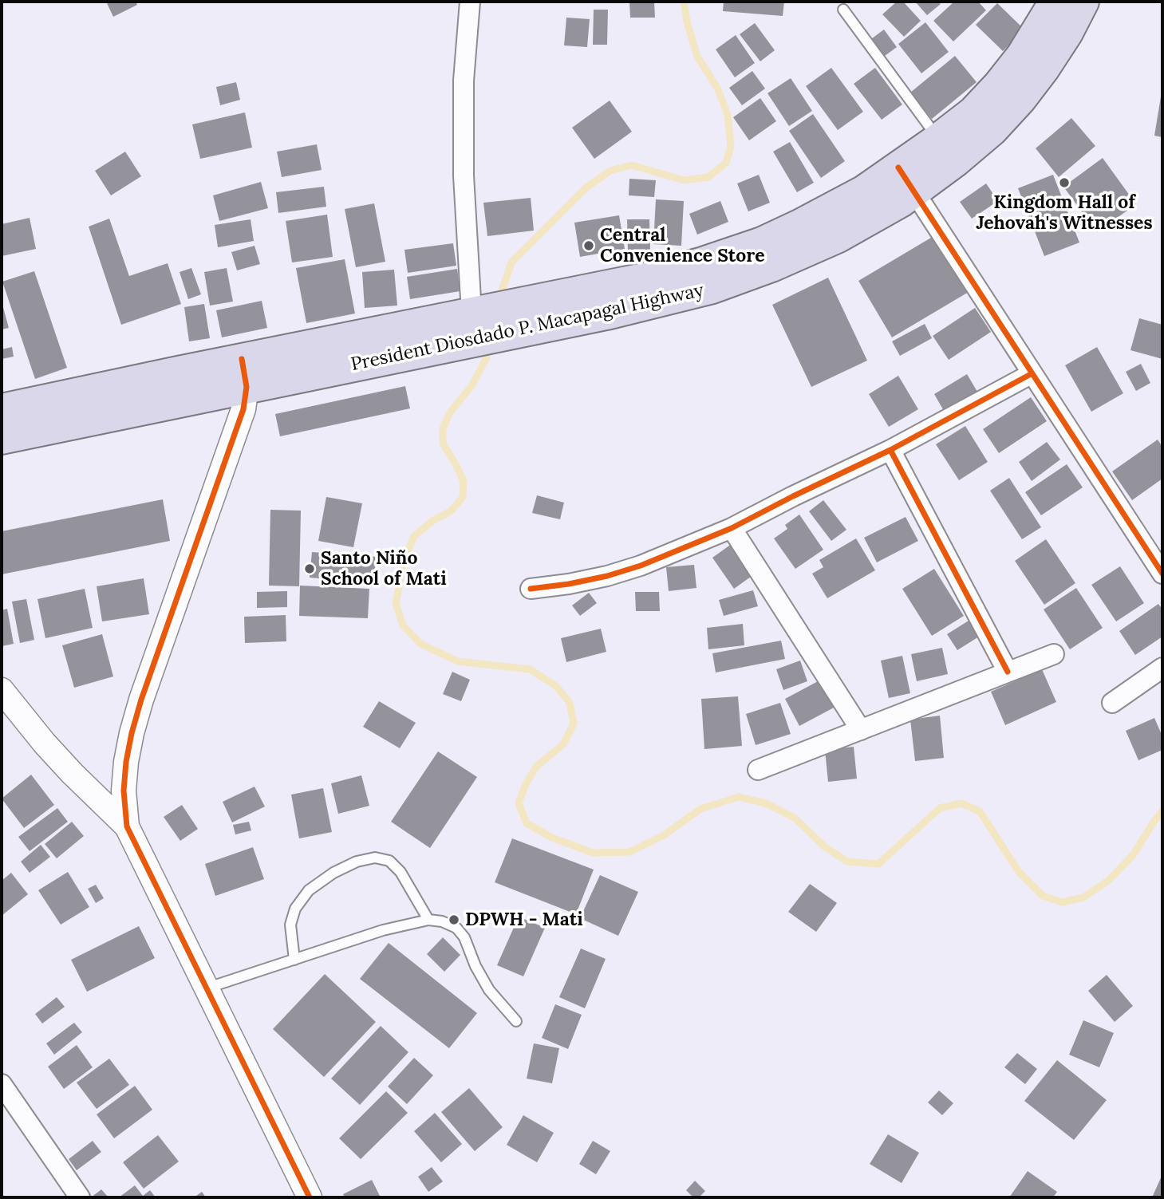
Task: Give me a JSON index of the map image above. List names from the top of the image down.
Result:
{
  "streets": {
    "main road": ["President Diosdado P. Macapagal Highway"]
  },
  "places": [
    "Kingdom Hall of Jehovah's Witnesses",
    "Central Convenience Store",
    "Santo Niño School of Mati",
    "DPWH - Mati"
  ]
}
